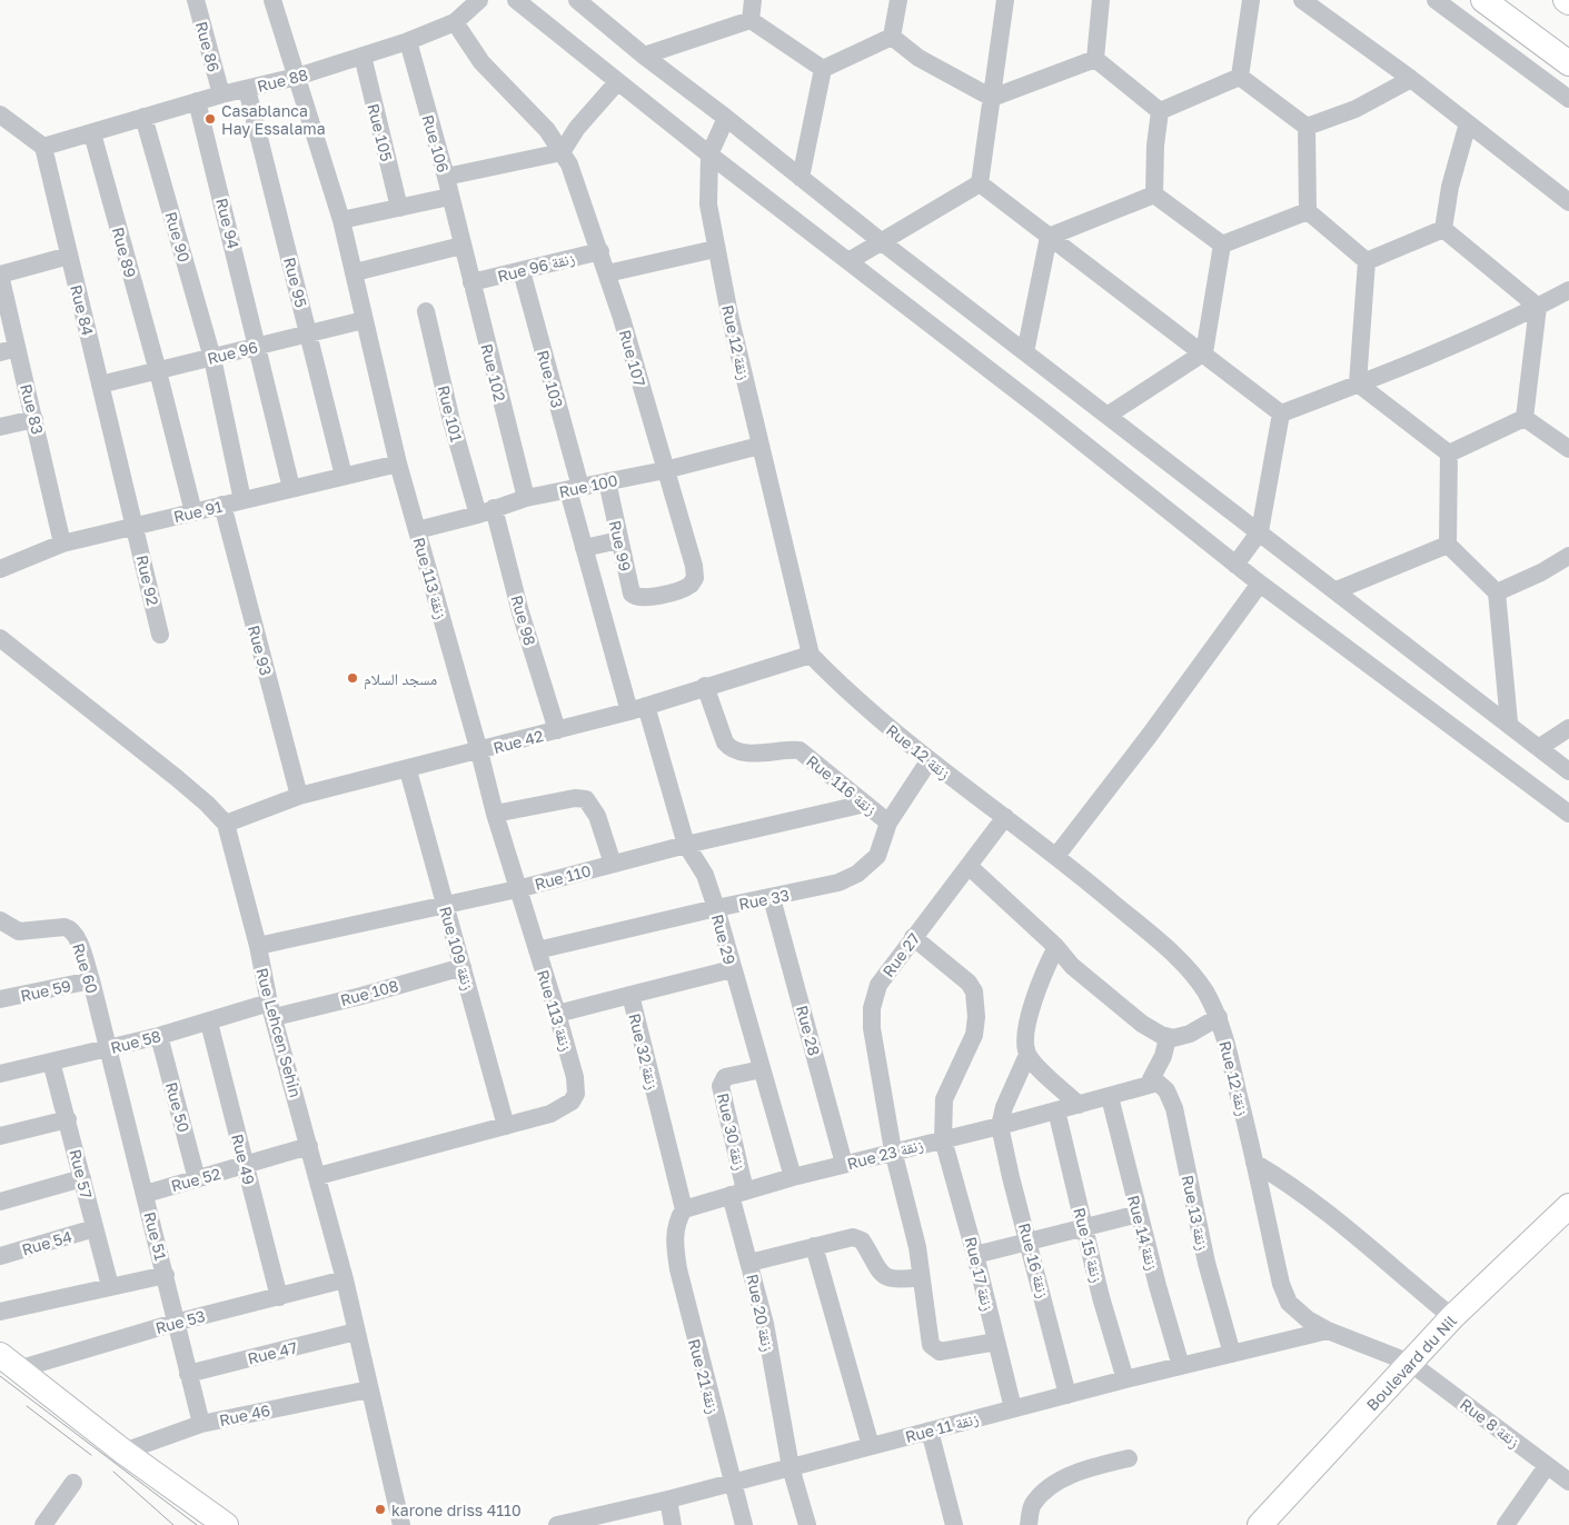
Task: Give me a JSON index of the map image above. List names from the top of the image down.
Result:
{
  "streets": {
    "street": [
      "Rue 86",
      "Rue 88",
      "Rue 105",
      "Rue 106",
      "Rue 94",
      "Rue 90",
      "Rue 89",
      "Rue 96 زنقة",
      "Rue 95",
      "Rue 84",
      "Rue 12 زنقة",
      "Rue 96",
      "Rue 107",
      "Rue 102",
      "Rue 103",
      "Rue 83",
      "Rue 101",
      "Rue 100",
      "Rue 91",
      "Rue 99",
      "Rue 113 زنقة",
      "Rue 92",
      "Rue 98",
      "Rue 93",
      "Rue 42",
      "Rue 116 زنقة",
      "Rue 110",
      "Rue 33",
      "Rue 29",
      "Rue 109 زنقة",
      "Rue 27",
      "Rue 60",
      "Rue 59",
      "Rue 108",
      "Rue 28",
      "Rue Lehcen Sehin",
      "Rue 58",
      "Rue 32 زنقة",
      "Rue 50",
      "Rue 30 زنقة",
      "Rue 23 زنقة",
      "Rue 49",
      "Rue 57",
      "Rue 52",
      "Rue 13 زنقة",
      "Rue 14 زنقة",
      "Rue 51",
      "Rue 54",
      "Rue 15 زنقة",
      "Rue 16 زنقة",
      "Rue 17 زنقة",
      "Rue 20 زنقة",
      "Rue 53",
      "Rue 47",
      "Boulevard du Nil",
      "Rue 21 زنقة",
      "Rue 46",
      "Rue 8 زنقة",
      "Rue 11 زنقة"
    ]
  },
  "crossings": [
    ["Rue 86", "Rue 88"],
    ["Rue 88", "Rue 105"],
    ["Rue 88", "Rue 106"],
    ["Rue 88", "Rue 94"],
    ["Rue 88", "Rue 90"],
    ["Rue 88", "Rue 89"],
    ["Rue 88", "Rue 95"],
    ["Rue 88", "Rue 84"],
    ["Rue 88", "Rue 107"],
    ["Rue 88", "Rue 113 زنقة"],
    ["Rue 106", "Rue 102"],
    ["Rue 94", "Rue 96"],
    ["Rue 94", "Rue 91"],
    ["Rue 90", "Rue 96"],
    ["Rue 90", "Rue 91"],
    ["Rue 89", "Rue 96"],
    ["Rue 89", "Rue 91"],
    ["Rue 96 زنقة", "Rue 107"],
    ["Rue 96 زنقة", "Rue 102"],
    ["Rue 96 زنقة", "Rue 103"],
    ["Rue 95", "Rue 96"],
    ["Rue 95", "Rue 91"],
    ["Rue 84", "Rue 96"],
    ["Rue 84", "Rue 91"],
    ["Rue 84", "Rue 92"],
    ["Rue 12 زنقة", "Rue 100"],
    ["Rue 12 زنقة", "Rue 42"],
    ["Rue 12 زنقة", "Rue 33"],
    ["Rue 12 زنقة", "Rue 27"],
    ["Rue 12 زنقة", "Rue 8 زنقة"],
    ["Rue 96", "Rue 113 زنقة"],
    ["Rue 107", "Rue 100"],
    ["Rue 107", "Rue 99"],
    ["Rue 102", "Rue 100"],
    ["Rue 103", "Rue 100"],
    ["Rue 103", "Rue 29"],
    ["Rue 83", "Rue 91"],
    ["Rue 101", "Rue 100"],
    ["Rue 101", "Rue 98"],
    ["Rue 100", "Rue 99"],
    ["Rue 100", "Rue 113 زنقة"],
    ["Rue 100", "Rue 98"],
    ["Rue 91", "Rue 113 زنقة"],
    ["Rue 91", "Rue 92"],
    ["Rue 91", "Rue 93"],
    ["Rue 113 زنقة", "Rue 42"],
    ["Rue 113 زنقة", "Rue 110"],
    ["Rue 113 زنقة", "Rue 33"],
    ["Rue 113 زنقة", "Rue 109 زنقة"],
    ["Rue 98", "Rue 42"],
    ["Rue 93", "Rue 42"],
    ["Rue 42", "Rue 116 زنقة"],
    ["Rue 42", "Rue 29"],
    ["Rue 42", "Rue 109 زنقة"],
    ["Rue 42", "Rue Lehcen Sehin"],
    ["Rue 116 زنقة", "Rue 110"],
    ["Rue 116 زنقة", "Rue 33"],
    ["Rue 110", "Rue 29"],
    ["Rue 110", "Rue 109 زنقة"],
    ["Rue 110", "Rue Lehcen Sehin"],
    ["Rue 33", "Rue 29"],
    ["Rue 33", "Rue 28"],
    ["Rue 29", "Rue 32 زنقة"],
    ["Rue 29", "Rue 30 زنقة"],
    ["Rue 29", "Rue 23 زنقة"],
    ["Rue 109 زنقة", "Rue 108"],
    ["Rue 27", "Rue 23 زنقة"],
    ["Rue 27", "Rue 17 زنقة"],
    ["Rue 60", "Rue 59"],
    ["Rue 60", "Rue 58"],
    ["Rue 60", "Rue 51"],
    ["Rue 108", "Rue Lehcen Sehin"],
    ["Rue 108", "Rue 58"],
    ["Rue 28", "Rue 23 زنقة"],
    ["Rue Lehcen Sehin", "Rue 58"],
    ["Rue Lehcen Sehin", "Rue 52"],
    ["Rue Lehcen Sehin", "Rue 53"],
    ["Rue Lehcen Sehin", "Rue 47"],
    ["Rue Lehcen Sehin", "Rue 46"],
    ["Rue 58", "Rue 50"],
    ["Rue 58", "Rue 49"],
    ["Rue 58", "Rue 57"],
    ["Rue 58", "Rue 51"],
    ["Rue 32 زنقة", "Rue 23 زنقة"],
    ["Rue 32 زنقة", "Rue 21 زنقة"],
    ["Rue 50", "Rue 52"],
    ["Rue 30 زنقة", "Rue 23 زنقة"],
    ["Rue 30 زنقة", "Rue 20 زنقة"],
    ["Rue 23 زنقة", "Rue 13 زنقة"],
    ["Rue 23 زنقة", "Rue 14 زنقة"],
    ["Rue 23 زنقة", "Rue 15 زنقة"],
    ["Rue 23 زنقة", "Rue 16 زنقة"],
    ["Rue 23 زنقة", "Rue 17 زنقة"],
    ["Rue 23 زنقة", "Rue 20 زنقة"],
    ["Rue 23 زنقة", "Rue 21 زنقة"],
    ["Rue 49", "Rue 52"],
    ["Rue 49", "Rue 53"],
    ["Rue 57", "Rue 54"],
    ["Rue 52", "Rue 51"],
    ["Rue 13 زنقة", "Rue 11 زنقة"],
    ["Rue 14 زنقة", "Rue 11 زنقة"],
    ["Rue 51", "Rue 53"],
    ["Rue 51", "Rue 47"],
    ["Rue 51", "Rue 46"],
    ["Rue 15 زنقة", "Rue 11 زنقة"],
    ["Rue 16 زنقة", "Rue 11 زنقة"],
    ["Rue 17 زنقة", "Rue 11 زنقة"],
    ["Rue 20 زنقة", "Rue 11 زنقة"],
    ["Boulevard du Nil", "Rue 8 زنقة"],
    ["Rue 21 زنقة", "Rue 11 زنقة"],
    ["Rue 8 زنقة", "Rue 11 زنقة"]
  ],
  "places": ["Casablanca Hay Essalama", "مسجد السلام", "karone driss 4110"]
}
